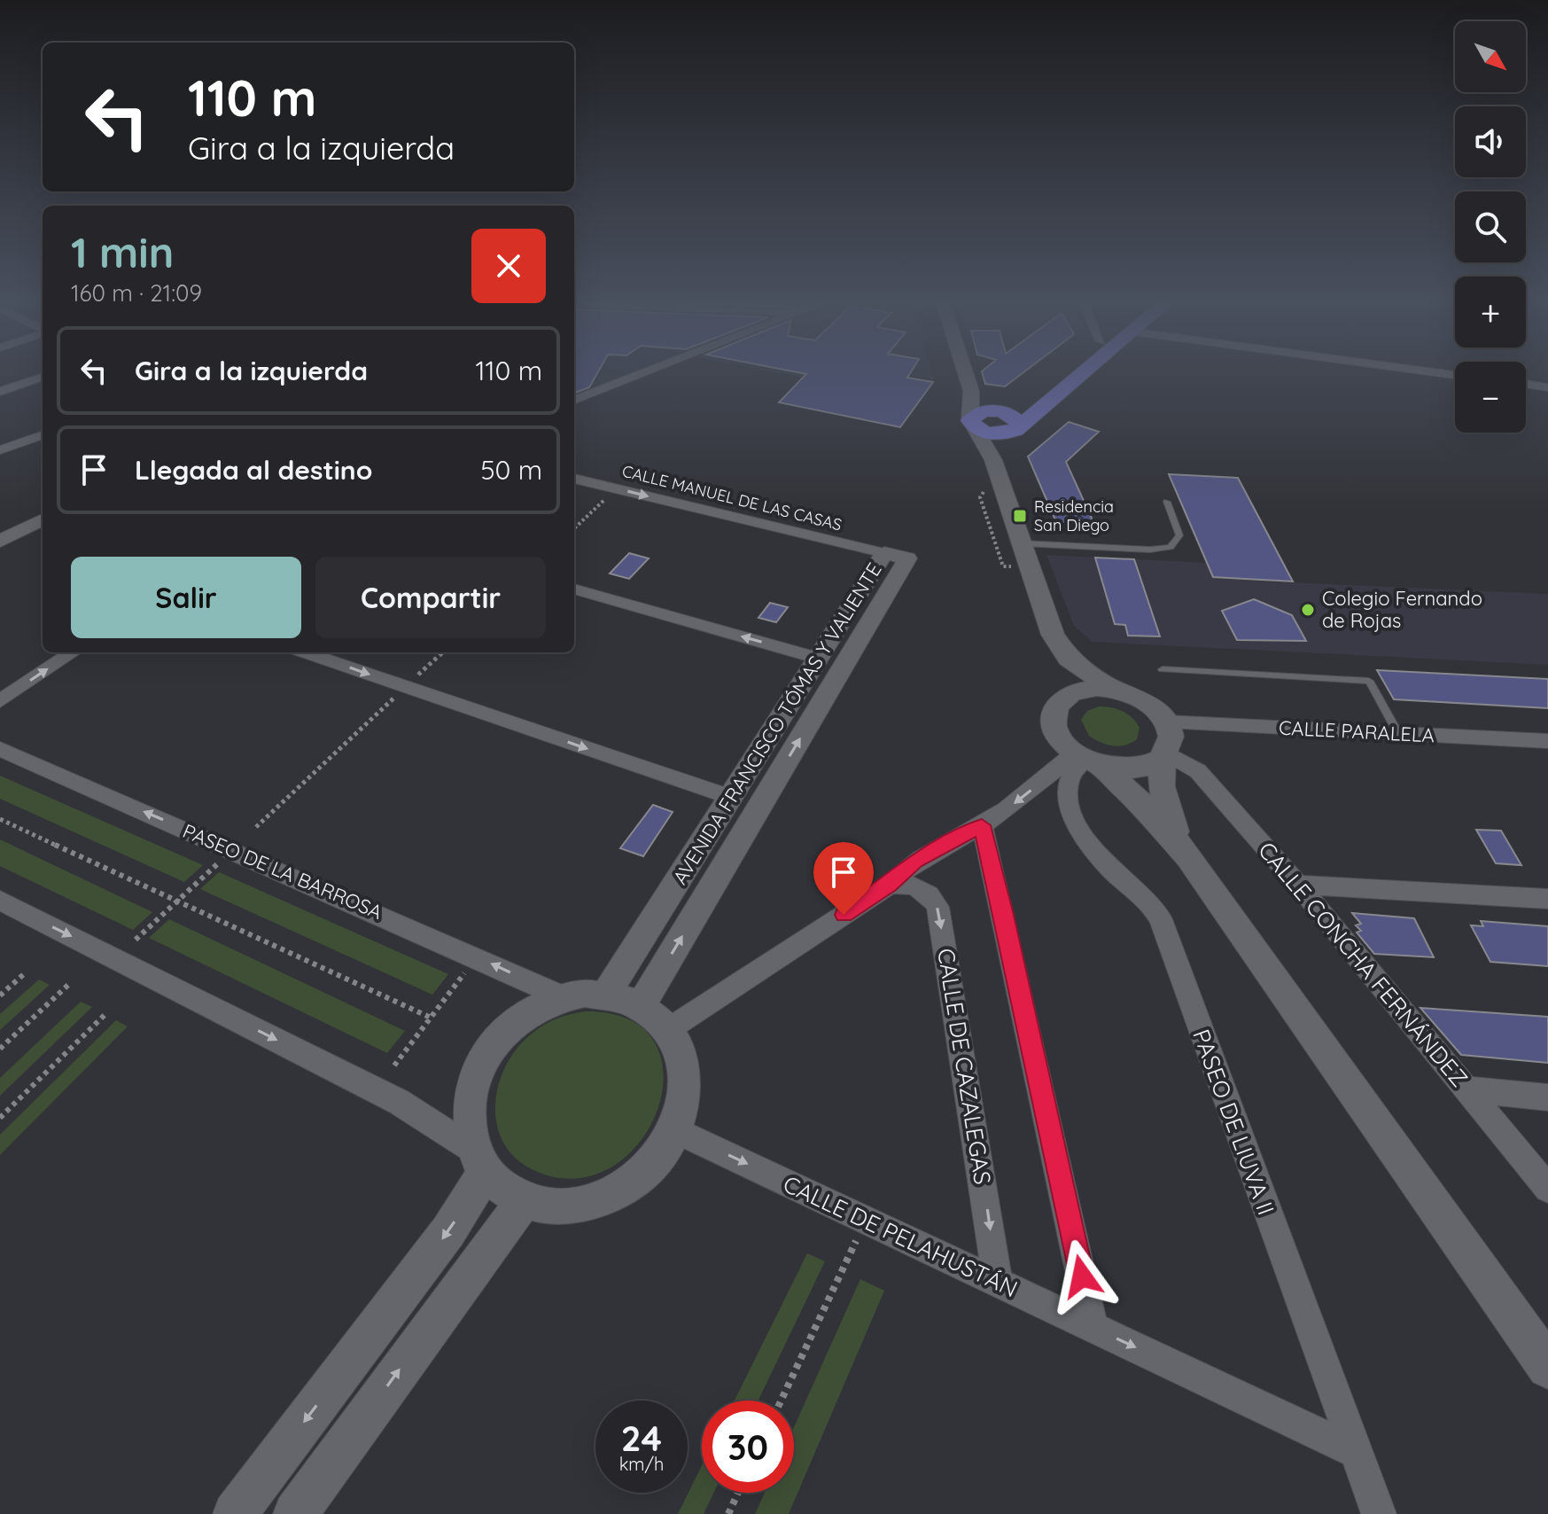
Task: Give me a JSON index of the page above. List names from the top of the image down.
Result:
{
  "streets": {
    "street": [
      "CALLE MANUEL DE LAS CASAS",
      "AVENIDA FRANCISCO TÓMAS Y VALIENTE",
      "CALLE PARALELA",
      "PASEO DE LA BARROSA",
      "CALLE CONCHA FERNÁNDEZ",
      "CALLE DE CAZALEGAS",
      "PASEO DE LIUVA II",
      "CALLE DE PELAHUSTÁN"
    ]
  },
  "crossings": [
    ["CALLE MANUEL DE LAS CASAS", "AVENIDA FRANCISCO TÓMAS Y VALIENTE"],
    ["AVENIDA FRANCISCO TÓMAS Y VALIENTE", "PASEO DE LA BARROSA"],
    ["AVENIDA FRANCISCO TÓMAS Y VALIENTE", "CALLE DE PELAHUSTÁN"],
    ["CALLE PARALELA", "CALLE CONCHA FERNÁNDEZ"],
    ["CALLE PARALELA", "PASEO DE LIUVA II"],
    ["PASEO DE LA BARROSA", "CALLE DE PELAHUSTÁN"],
    ["CALLE CONCHA FERNÁNDEZ", "PASEO DE LIUVA II"],
    ["CALLE DE CAZALEGAS", "CALLE DE PELAHUSTÁN"],
    ["PASEO DE LIUVA II", "CALLE DE PELAHUSTÁN"]
  ],
  "one_way": ["CALLE DE PELAHUSTÁN"],
  "places": {
    "transit": ["Residencia San Diego"],
    "other": ["Colegio Fernando de Rojas"]
  },
  "north": "bottom right",
  "page": {
    "map_buttons": ["+", "−"],
    "turn": ["110 m", "Gira a la izquierda"],
    "heading": ["1 min", "160 m · 21:09"],
    "list": [
      {
        "name": "Gira a la izquierda",
        "value": "110 m"
      },
      {
        "name": "Llegada al destino",
        "value": "50 m"
      }
    ],
    "buttons": ["Salir", "Compartir"],
    "speed": "24 km/h",
    "limit": "30"
  }
}
